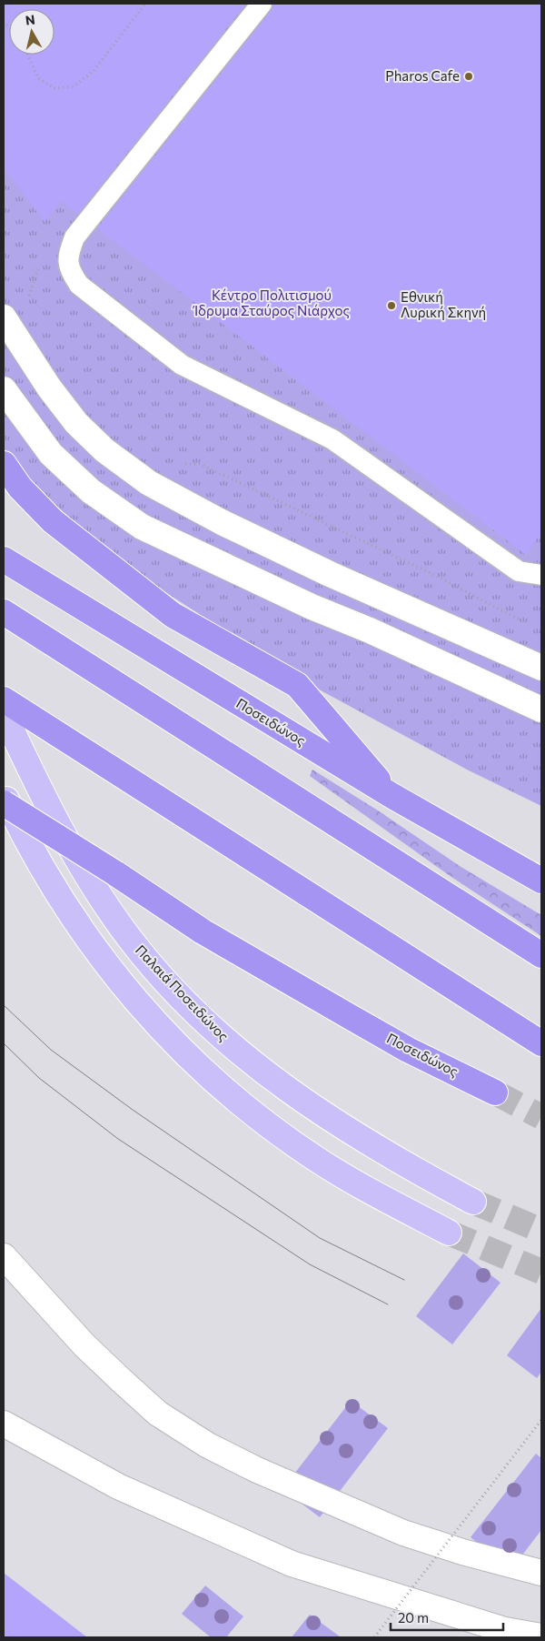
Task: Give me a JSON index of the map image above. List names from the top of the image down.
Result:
{
  "streets": {
    "highway": ["Ποσειδώνος"],
    "main road": ["Παλαιά Ποσειδώνος"]
  },
  "parks": ["Κέντρο Πολιτισμού Ίδρυμα Σταύρος Νιάρχος"],
  "places": ["Pharos Cafe", "Εθνική Λυρική Σκηνή"],
  "scale_bar": "20 m",
  "north": "top"
}
